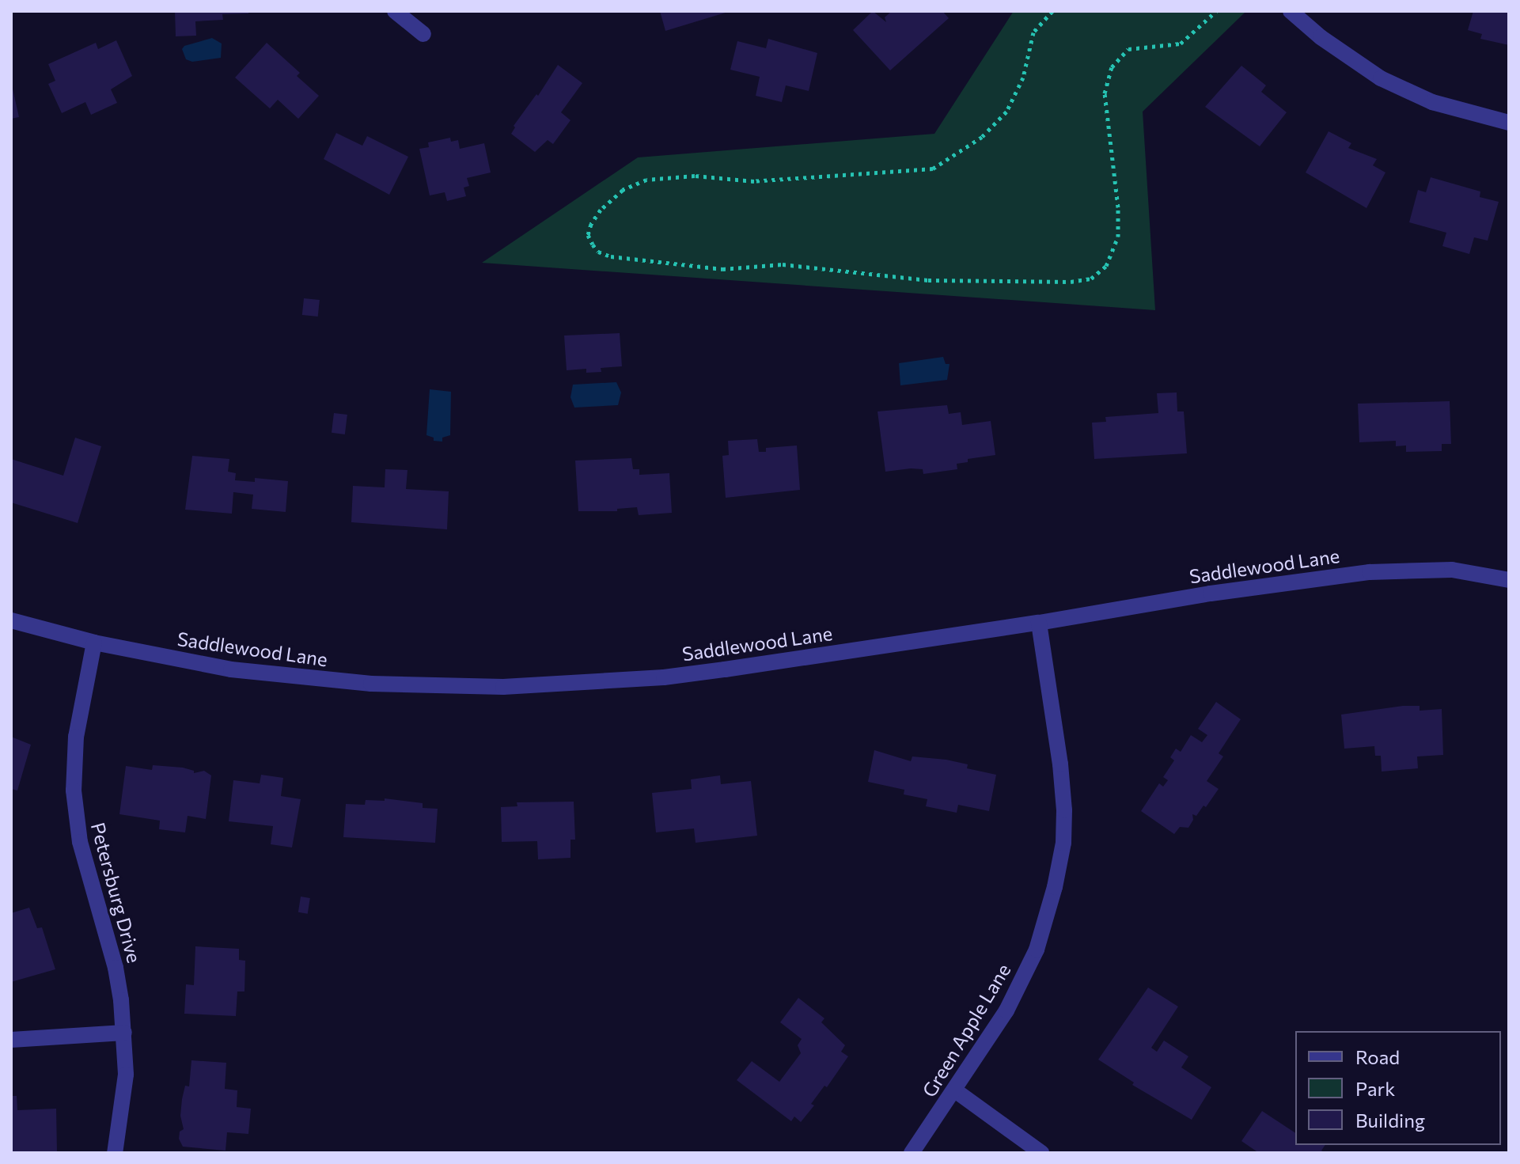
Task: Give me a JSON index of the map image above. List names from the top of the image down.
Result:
{
  "streets": {
    "street": ["Saddlewood Lane", "Petersburg Drive", "Green Apple Lane"]
  },
  "crossings": [
    ["Saddlewood Lane", "Petersburg Drive"],
    ["Saddlewood Lane", "Green Apple Lane"]
  ],
  "legend": ["Road", "Park", "Building"]
}
